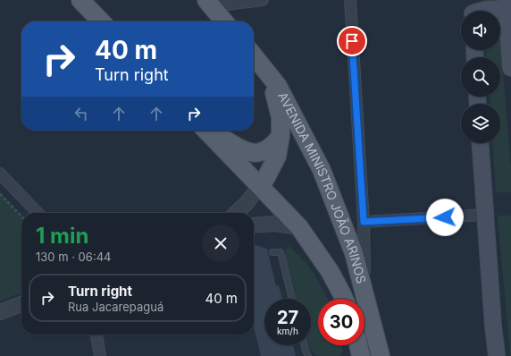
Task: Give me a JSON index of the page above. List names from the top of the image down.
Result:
{
  "streets": {
    "main road": ["AVENIDA MINISTRO JOÃO ARINOS"]
  },
  "page": {
    "turn": ["40 m", "Turn right"],
    "heading": ["1 min", "130 m · 06:44"],
    "list": [
      {
        "name": "Turn right",
        "note": "Rua Jacarepaguá",
        "value": "40 m"
      }
    ],
    "speed": "27 km/h",
    "limit": "30"
  }
}
